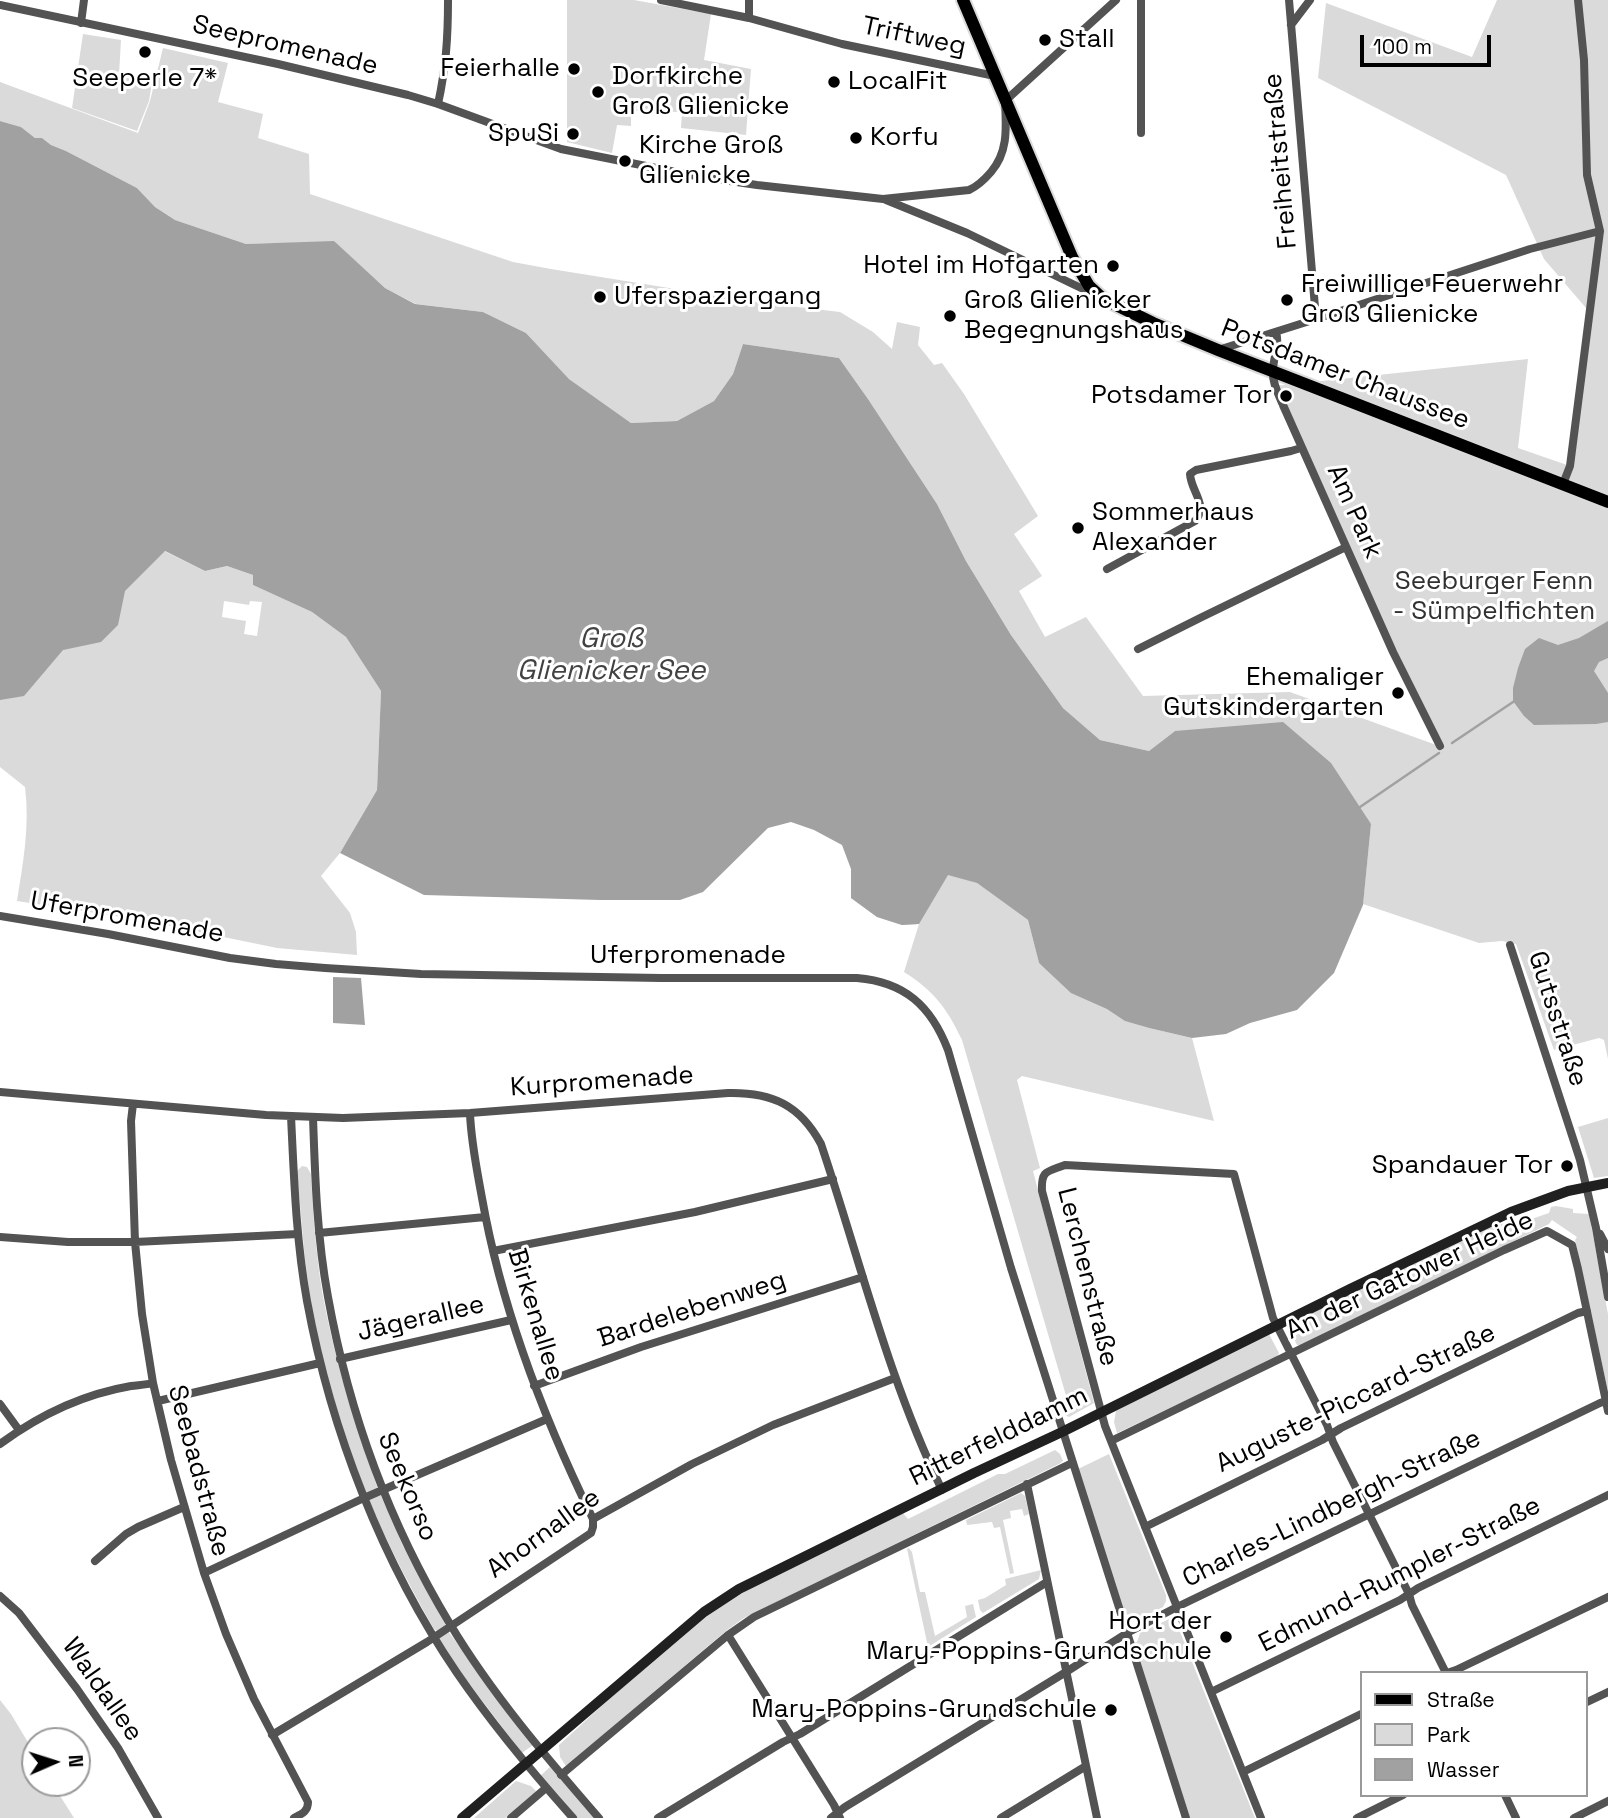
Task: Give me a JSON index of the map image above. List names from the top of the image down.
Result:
{
  "streets": {
    "main road": ["Potsdamer Chaussee", "Ritterfelddamm"],
    "street": [
      "Triftweg",
      "Seepromenade",
      "Freiheitstraße",
      "Am Park",
      "Uferpromenade",
      "Gutsstraße",
      "Kurpromenade",
      "An der Gatower Heide",
      "Lerchenstraße",
      "Bardelebenweg",
      "Birkenallee",
      "Jägerallee",
      "Auguste-Piccard-Straße",
      "Seebadstraße",
      "Seekorso",
      "Charles-Lindbergh-Straße",
      "Ahornallee",
      "Edmund-Rumpler-Straße",
      "Waldallee"
    ]
  },
  "crossings": [
    ["Triftweg", "Potsdamer Chaussee"],
    ["Potsdamer Chaussee", "Am Park"],
    ["Uferpromenade", "Ritterfelddamm"],
    ["Uferpromenade", "Charles-Lindbergh-Straße"],
    ["Gutsstraße", "Ritterfelddamm"],
    ["Kurpromenade", "Bardelebenweg"],
    ["Kurpromenade", "Birkenallee"],
    ["Kurpromenade", "Ritterfelddamm"],
    ["Kurpromenade", "Seebadstraße"],
    ["Kurpromenade", "Seekorso"],
    ["Kurpromenade", "Ahornallee"],
    ["An der Gatower Heide", "Auguste-Piccard-Straße"],
    ["An der Gatower Heide", "Charles-Lindbergh-Straße"],
    ["Lerchenstraße", "Ritterfelddamm"],
    ["Bardelebenweg", "Birkenallee"],
    ["Birkenallee", "Jägerallee"],
    ["Birkenallee", "Ahornallee"],
    ["Jägerallee", "Seekorso"],
    ["Ritterfelddamm", "Seekorso"],
    ["Seebadstraße", "Ahornallee"],
    ["Seekorso", "Ahornallee"]
  ],
  "water": ["Groß Glienicker See"],
  "parks": ["Seeburger Fenn - Sümpelfichten"],
  "places": [
    "Stall",
    "Seeperle 7*",
    "Feierhalle",
    "LocalFit",
    "Dorfkirche Groß Glienicke",
    "SpuSi",
    "Korfu",
    "Kirche Groß Glienicke",
    "Hotel im Hofgarten",
    "Uferspaziergang",
    "Freiwillige Feuerwehr Groß Glienicke",
    "Groß Glienicker Begegnungshaus",
    "Potsdamer Tor",
    "Sommerhaus Alexander",
    "Ehemaliger Gutskindergarten",
    "Spandauer Tor",
    "Hort der Mary-Poppins-Grundschule",
    "Mary-Poppins-Grundschule"
  ],
  "legend": ["Straße", "Park", "Wasser"],
  "scale_bar": "100 m",
  "north": "right"
}
